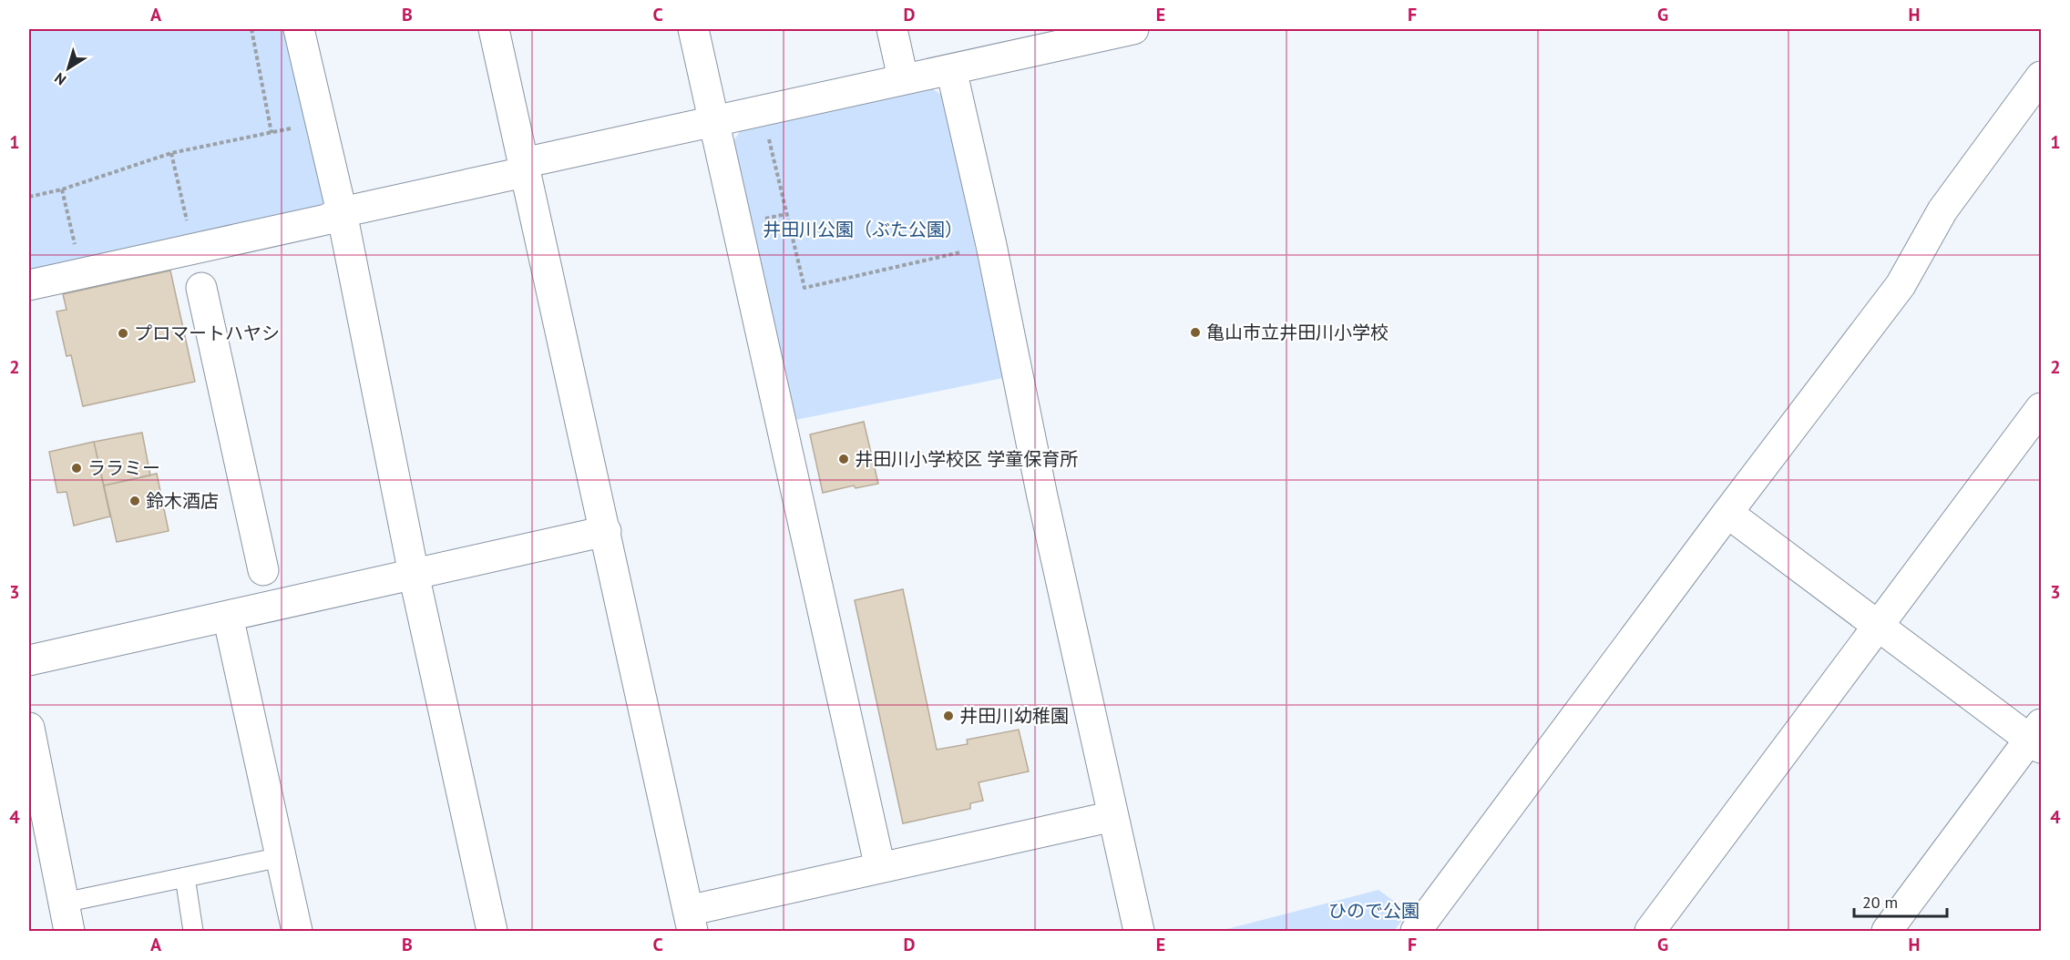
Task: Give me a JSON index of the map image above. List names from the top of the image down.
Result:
{
  "parks": ["井田川公園（ぶた公園）", "ひので公園"],
  "places": [
    "亀山市立井田川小学校",
    "プロマートハヤシ",
    "井田川小学校区 学童保育所",
    "ララミー",
    "鈴木酒店",
    "井田川幼稚園"
  ],
  "scale_bar": "20 m",
  "north": "bottom left",
  "grid": {
    "columns": [
      "A",
      "B",
      "C",
      "D",
      "E",
      "F",
      "G",
      "H"
    ],
    "rows": [
      "1",
      "2",
      "3",
      "4"
    ]
  }
}
